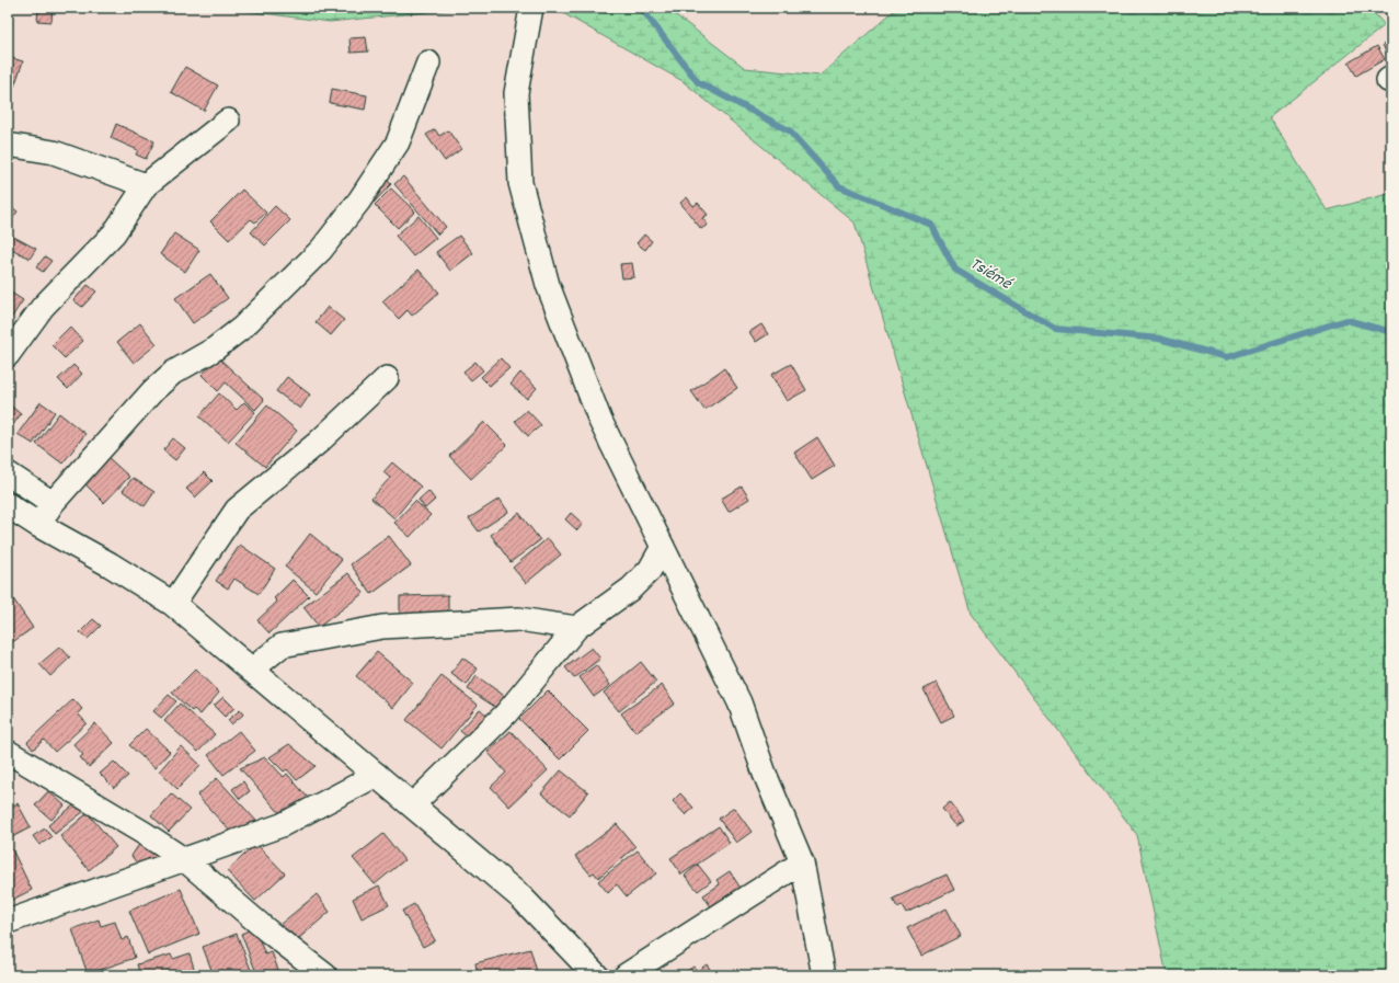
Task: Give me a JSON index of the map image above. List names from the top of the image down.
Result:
{
  "water": ["Tsiémé"]
}
